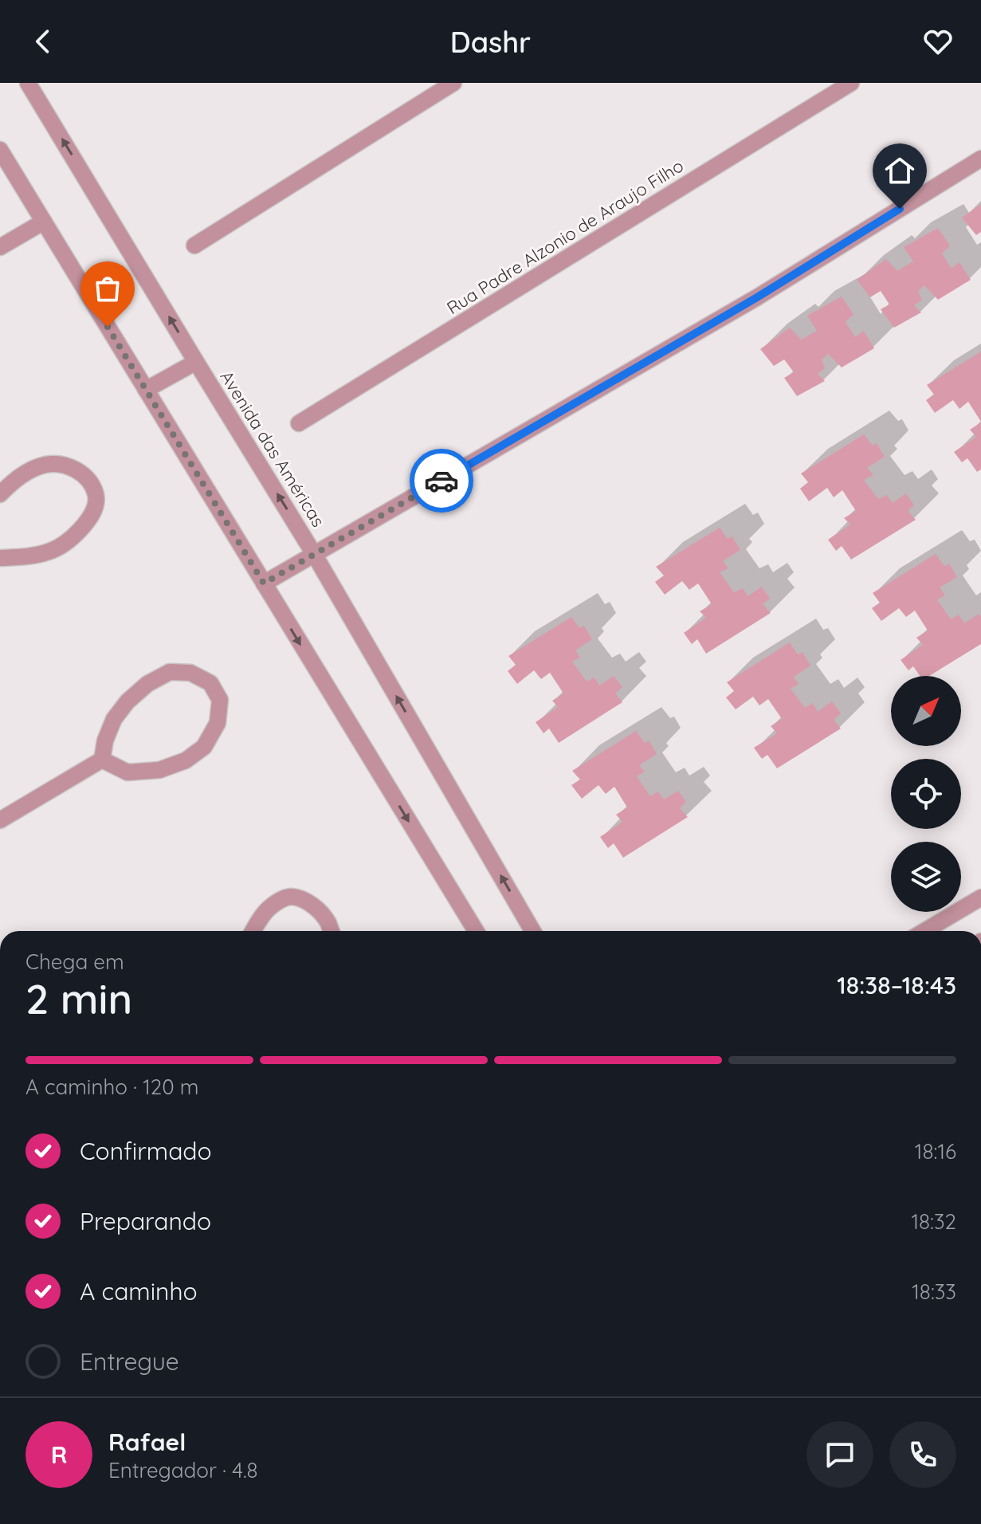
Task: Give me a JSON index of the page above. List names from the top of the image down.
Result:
{
  "streets": {
    "street": ["Rua Padre Alzonio de Araujo Filho", "Avenida das Américas"]
  },
  "north": "top right",
  "page": {
    "header": "Dashr",
    "heading": ["2 min", "Chega em", "18:38–18:43"],
    "panel": ["Rafael", "Entregador · 4.8"],
    "bar": "A caminho · 120 m",
    "list": [
      ["Confirmado", "18:16"],
      ["Preparando", "18:32"],
      ["A caminho", "18:33"],
      "Entregue"
    ],
    "round": "R"
  }
}
